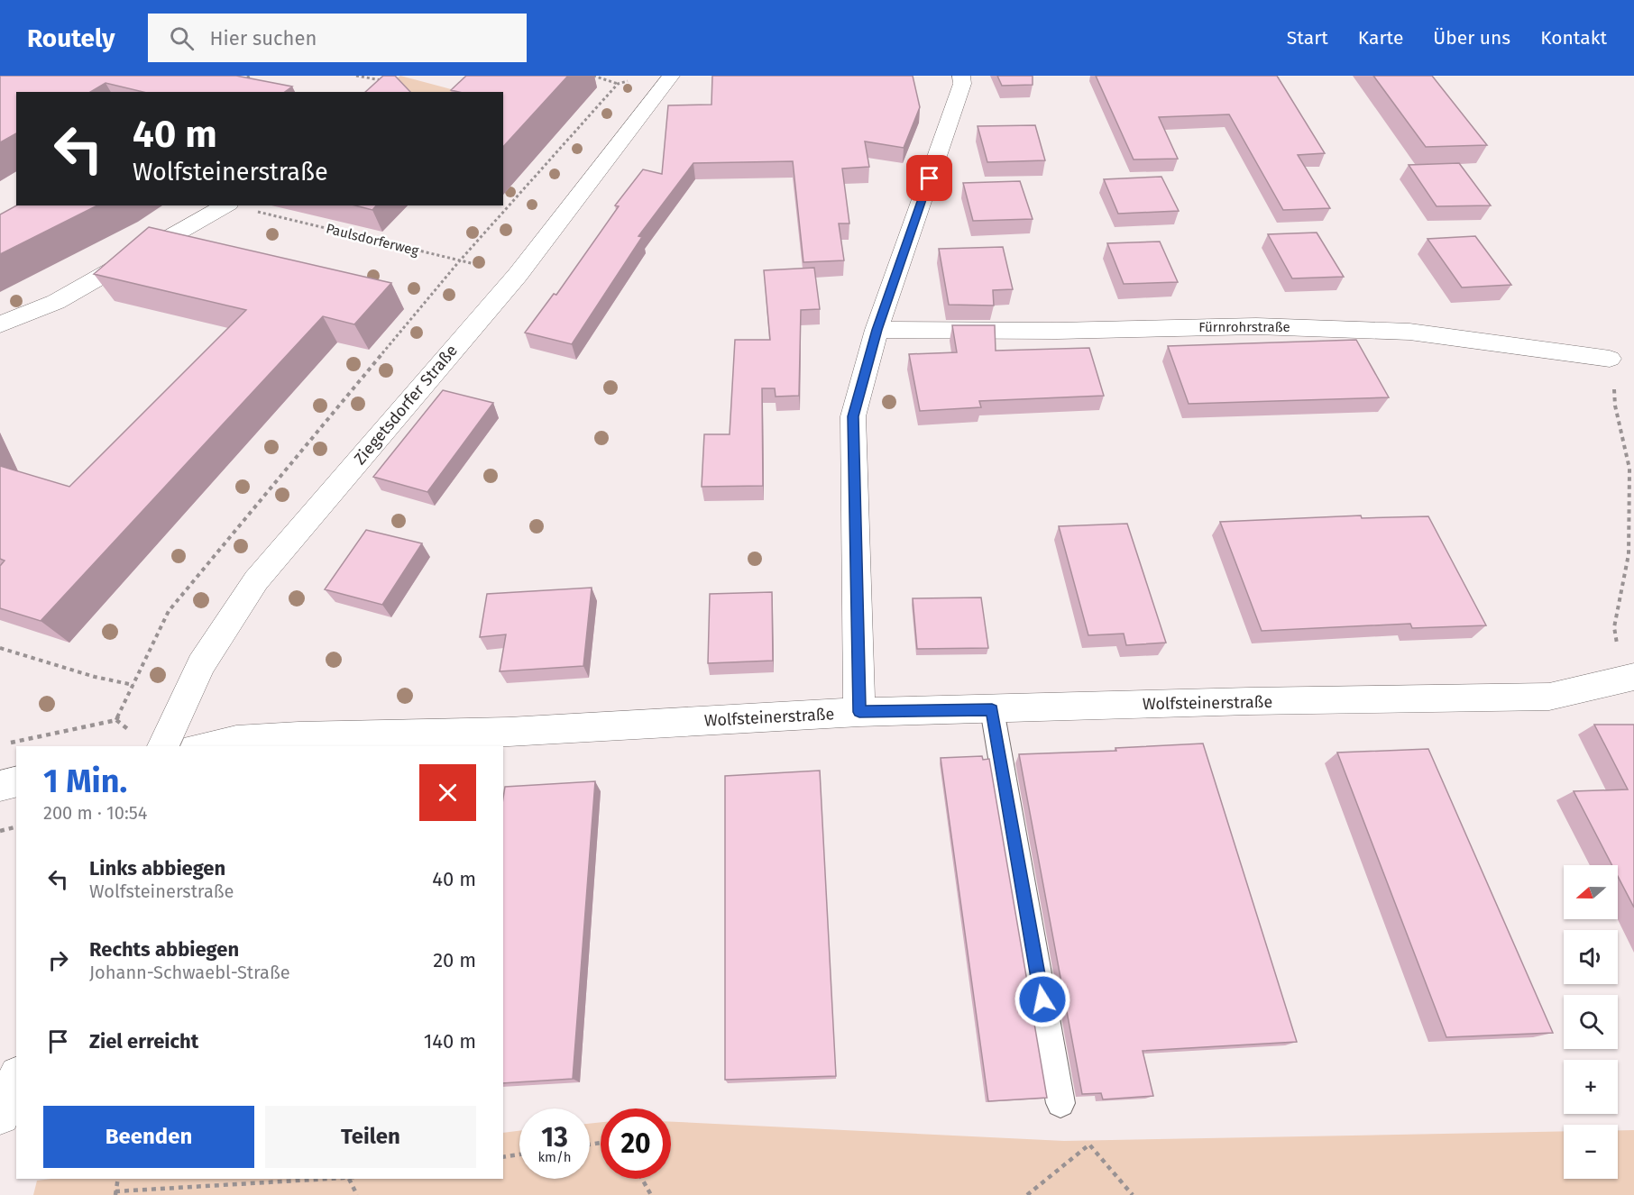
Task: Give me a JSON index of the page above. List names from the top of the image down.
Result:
{
  "streets": {
    "street": ["Fürnrohrstraße", "Ziegetsdorfer Straße", "Wolfsteinerstraße"],
    "path": ["Paulsdorferweg"]
  },
  "crossings": [
    ["Paulsdorferweg", "Ziegetsdorfer Straße"]
  ],
  "north": "left",
  "page": {
    "header": "Routely",
    "search": "Hier suchen",
    "nav": [
      "Start",
      "Karte",
      "Über uns",
      "Kontakt"
    ],
    "turn": ["40 m", "Wolfsteinerstraße"],
    "heading": ["1 Min.", "200 m · 10:54"],
    "list": [
      {
        "name": "Links abbiegen",
        "note": "Wolfsteinerstraße",
        "value": "40 m"
      },
      {
        "name": "Rechts abbiegen",
        "note": "Johann-Schwaebl-Straße",
        "value": "20 m"
      },
      {
        "name": "Ziel erreicht",
        "value": "140 m"
      }
    ],
    "map_buttons": ["+", "−"],
    "buttons": ["Beenden", "Teilen"],
    "speed": "13 km/h",
    "limit": "20"
  }
}
